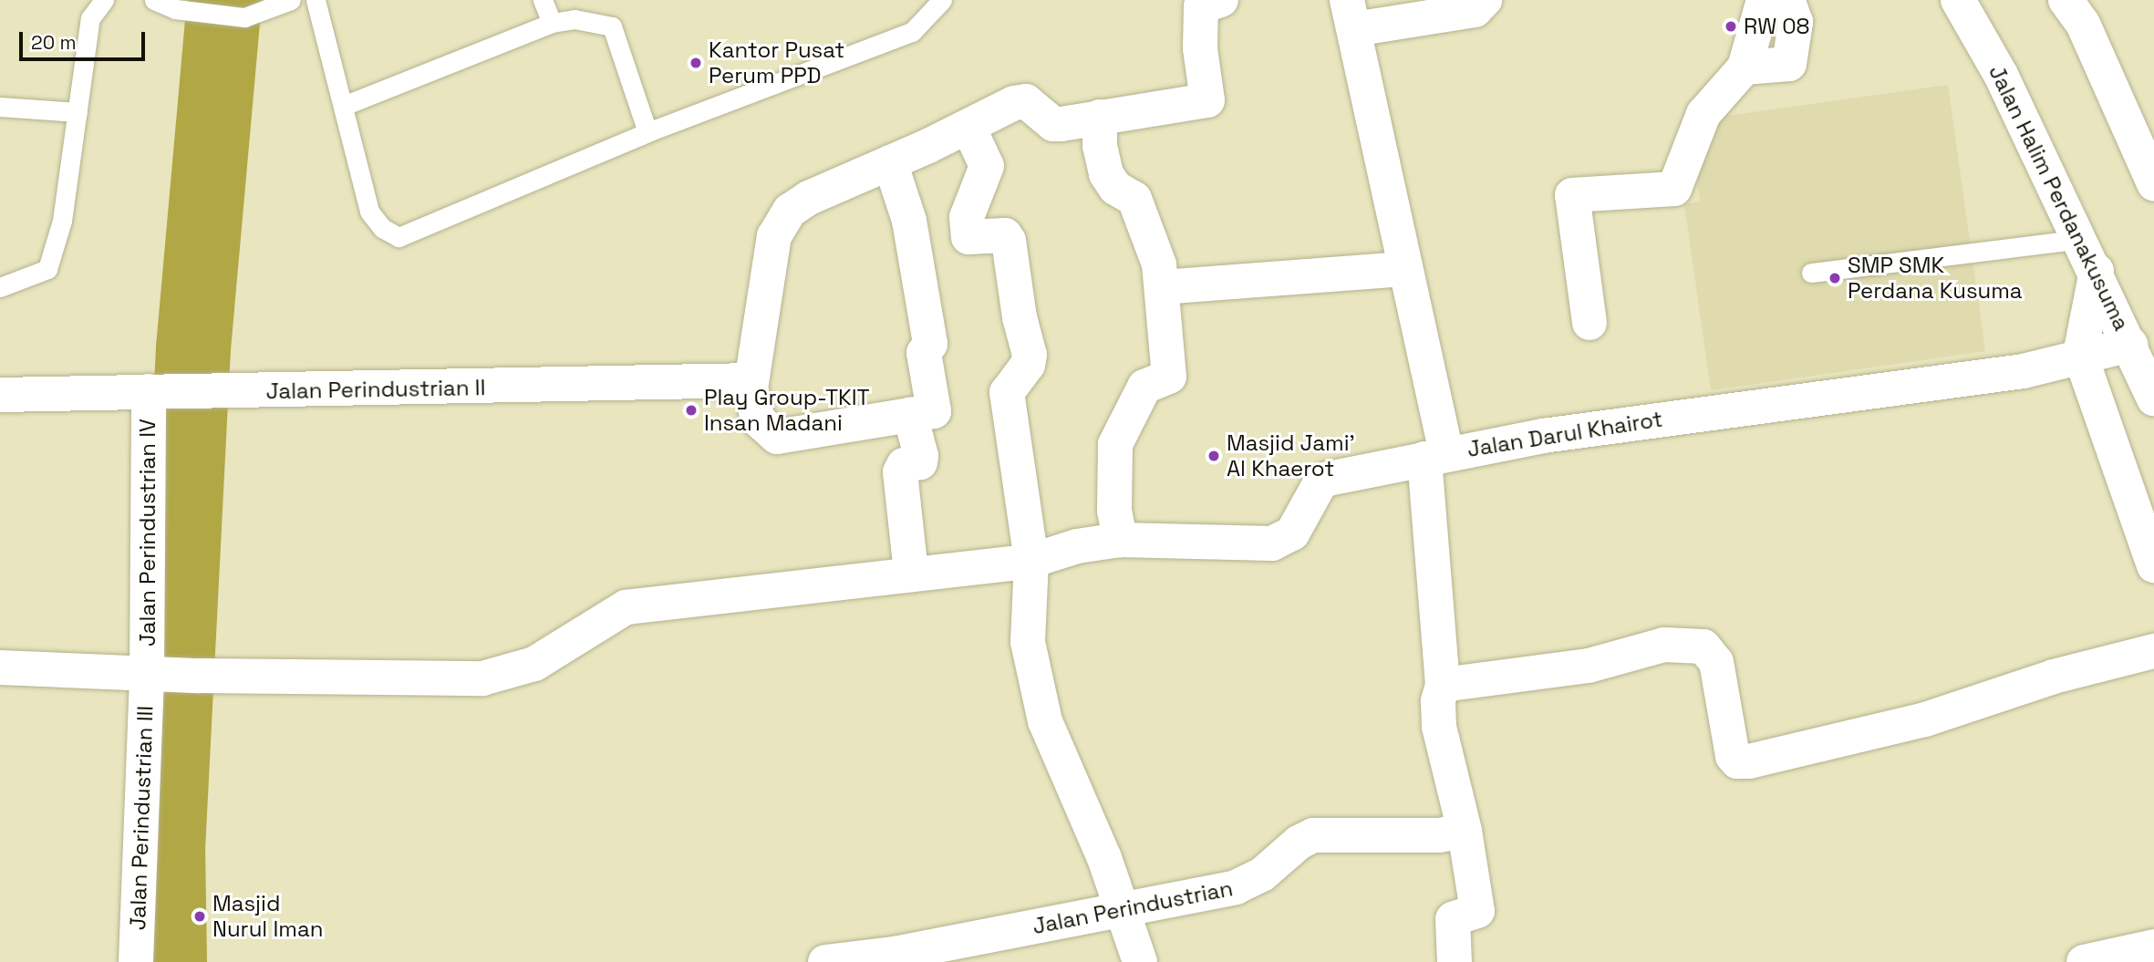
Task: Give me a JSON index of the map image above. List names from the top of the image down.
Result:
{
  "streets": {
    "street": [
      "Jalan Halim Perdanakusuma",
      "Jalan Perindustrian II",
      "Jalan Darul Khairot",
      "Jalan Perindustrian IV",
      "Jalan Perindustrian III",
      "Jalan Perindustrian"
    ]
  },
  "crossings": [
    ["Jalan Halim Perdanakusuma", "Jalan Darul Khairot"],
    ["Jalan Perindustrian II", "Jalan Perindustrian IV"],
    ["Jalan Darul Khairot", "Jalan Perindustrian IV"],
    ["Jalan Darul Khairot", "Jalan Perindustrian III"],
    ["Jalan Perindustrian IV", "Jalan Perindustrian III"]
  ],
  "places": [
    "RW 08",
    "Kantor Pusat Perum PPD",
    "SMP SMK Perdana Kusuma",
    "Play Group-TKIT Insan Madani",
    "Masjid Jami' Al Khaerot",
    "Masjid Nurul Iman"
  ],
  "scale_bar": "20 m"
}
